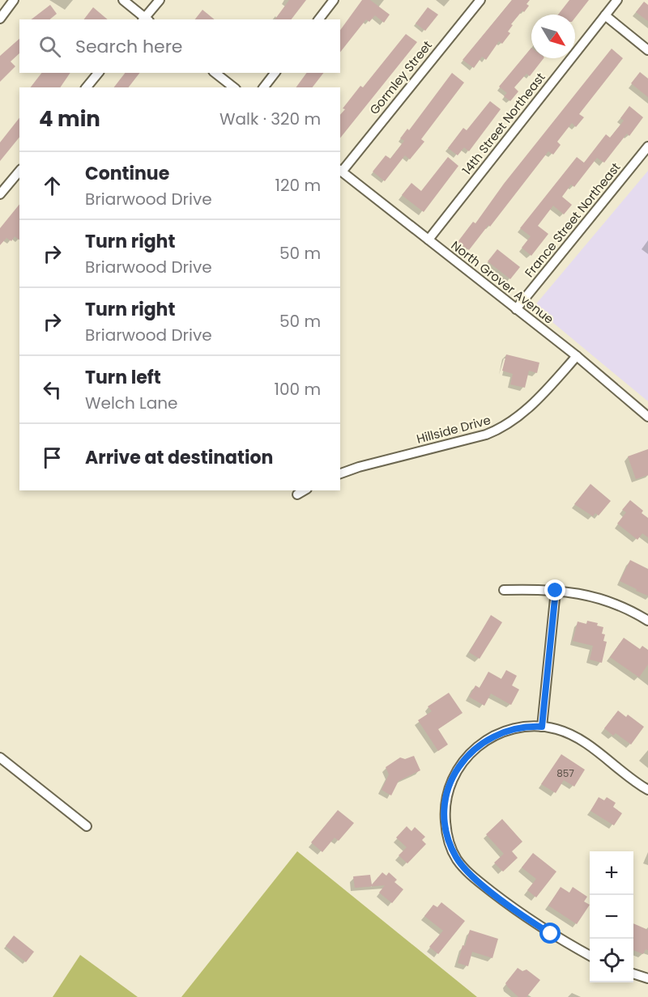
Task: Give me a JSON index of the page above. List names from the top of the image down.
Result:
{
  "streets": {
    "street": [
      "Gormley Street",
      "14th Street Northeast",
      "France Street Northeast",
      "North Grover Avenue",
      "Hillside Drive"
    ]
  },
  "crossings": [
    ["Gormley Street", "North Grover Avenue"],
    ["14th Street Northeast", "North Grover Avenue"],
    ["France Street Northeast", "North Grover Avenue"],
    ["North Grover Avenue", "Hillside Drive"]
  ],
  "house_numbers": ["857"],
  "north": "bottom right",
  "page": {
    "search": "Search here",
    "heading": ["4 min", "Walk · 320 m"],
    "list": [
      ["Continue", "Briarwood Drive", "120 m"],
      ["Turn right", "Briarwood Drive", "50 m"],
      ["Turn right", "Briarwood Drive", "50 m"],
      ["Turn left", "Welch Lane", "100 m"],
      "Arrive at destination"
    ],
    "map_buttons": ["+", "−"]
  }
}
